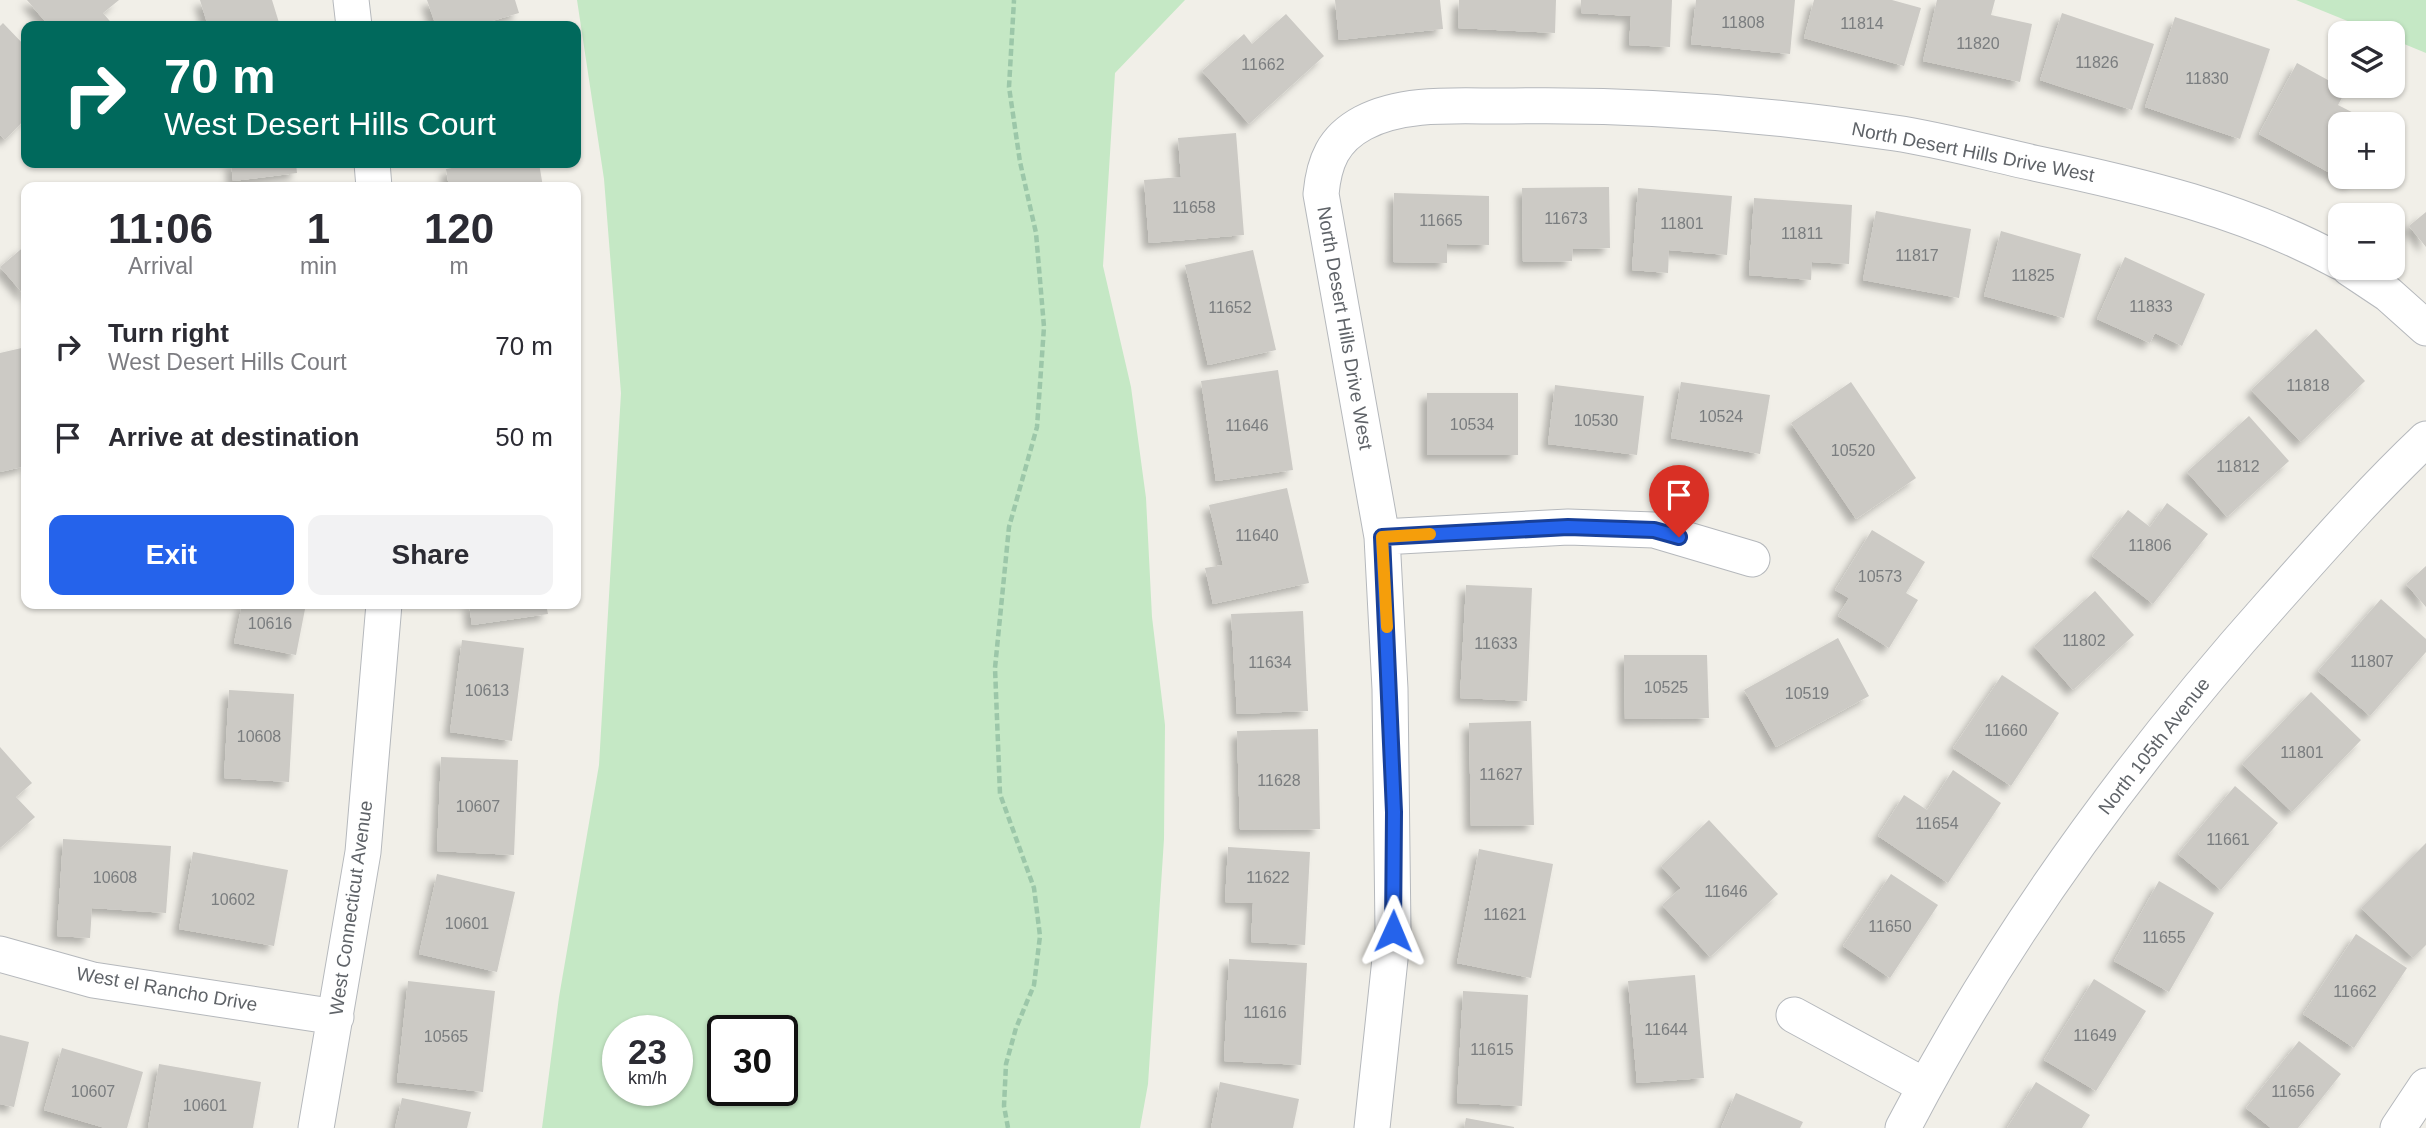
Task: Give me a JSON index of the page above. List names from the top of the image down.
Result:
{
  "streets": {
    "street": [
      "North Desert Hills Drive West",
      "North 105th Avenue",
      "West Connecticut Avenue",
      "West el Rancho Drive"
    ]
  },
  "crossings": [
    ["West Connecticut Avenue", "West el Rancho Drive"]
  ],
  "house_numbers": [
    "11808",
    "11814",
    "11820",
    "11826",
    "11662",
    "11830",
    "11658",
    "11673",
    "11665",
    "11801",
    "11811",
    "11817",
    "11825",
    "11833",
    "11652",
    "11818",
    "10524",
    "10530",
    "10534",
    "11646",
    "10520",
    "11812",
    "11640",
    "11806",
    "10573",
    "10616",
    "11802",
    "11633",
    "11807",
    "11634",
    "10525",
    "10613",
    "10519",
    "11660",
    "10608",
    "11801",
    "11627",
    "11628",
    "10607",
    "11654",
    "11661",
    "10608",
    "11622",
    "11646",
    "10602",
    "11621",
    "10601",
    "11650",
    "11655",
    "11662",
    "11616",
    "11644",
    "11649",
    "10565",
    "11615",
    "10607",
    "11656",
    "10601"
  ],
  "page": {
    "map_buttons": ["+", "−"],
    "turn": ["70 m", "West Desert Hills Court"],
    "eta": [
      "11:06",
      "Arrival",
      "1",
      "min",
      "120",
      "m"
    ],
    "list": [
      {
        "name": "Turn right",
        "note": "West Desert Hills Court",
        "value": "70 m"
      },
      {
        "name": "Arrive at destination",
        "value": "50 m"
      }
    ],
    "buttons": ["Exit", "Share"],
    "speed": "23 km/h",
    "limit": "30"
  }
}
